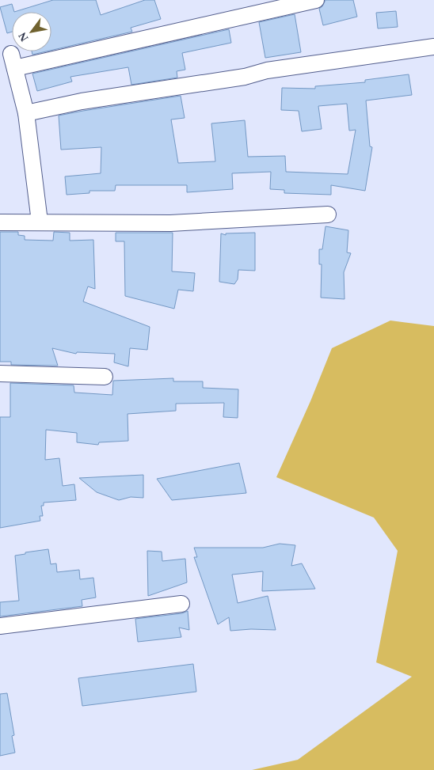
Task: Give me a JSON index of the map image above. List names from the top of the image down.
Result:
{
  "north": "bottom left"
}
